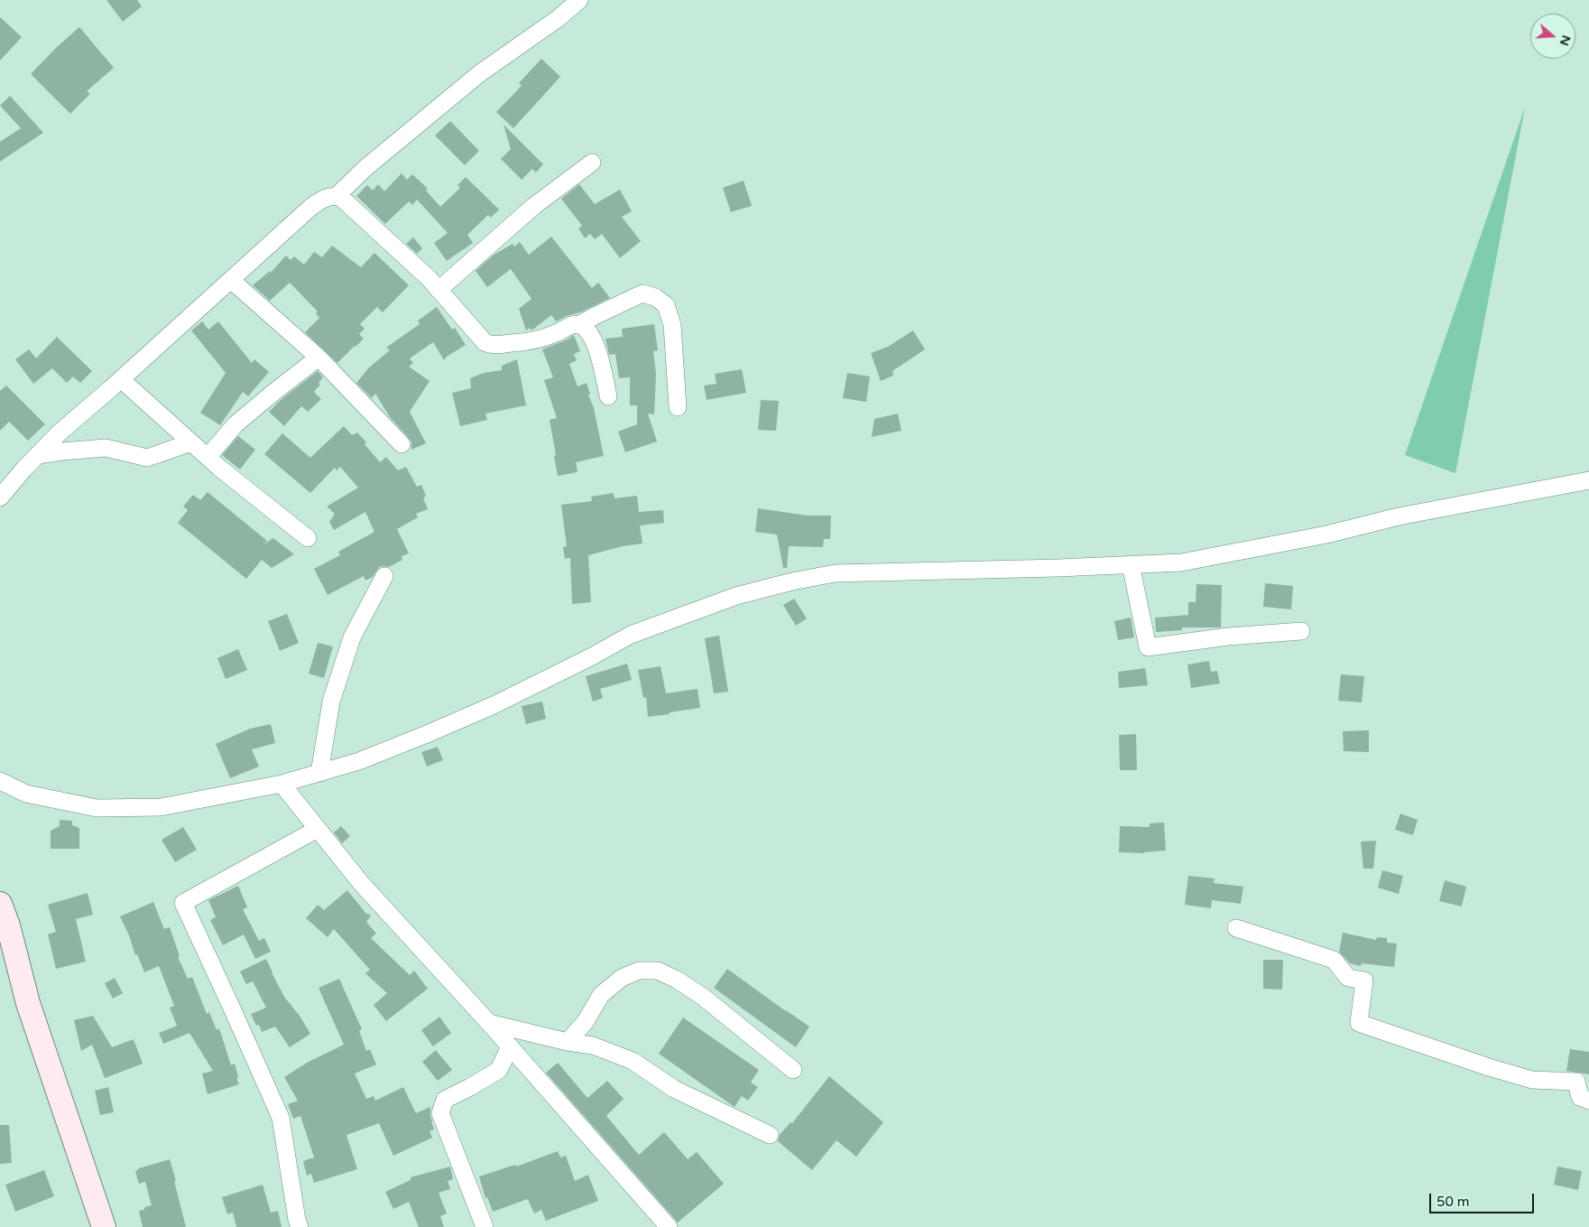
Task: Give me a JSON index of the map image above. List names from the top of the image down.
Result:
{
  "scale_bar": "50 m",
  "north": "right"
}
